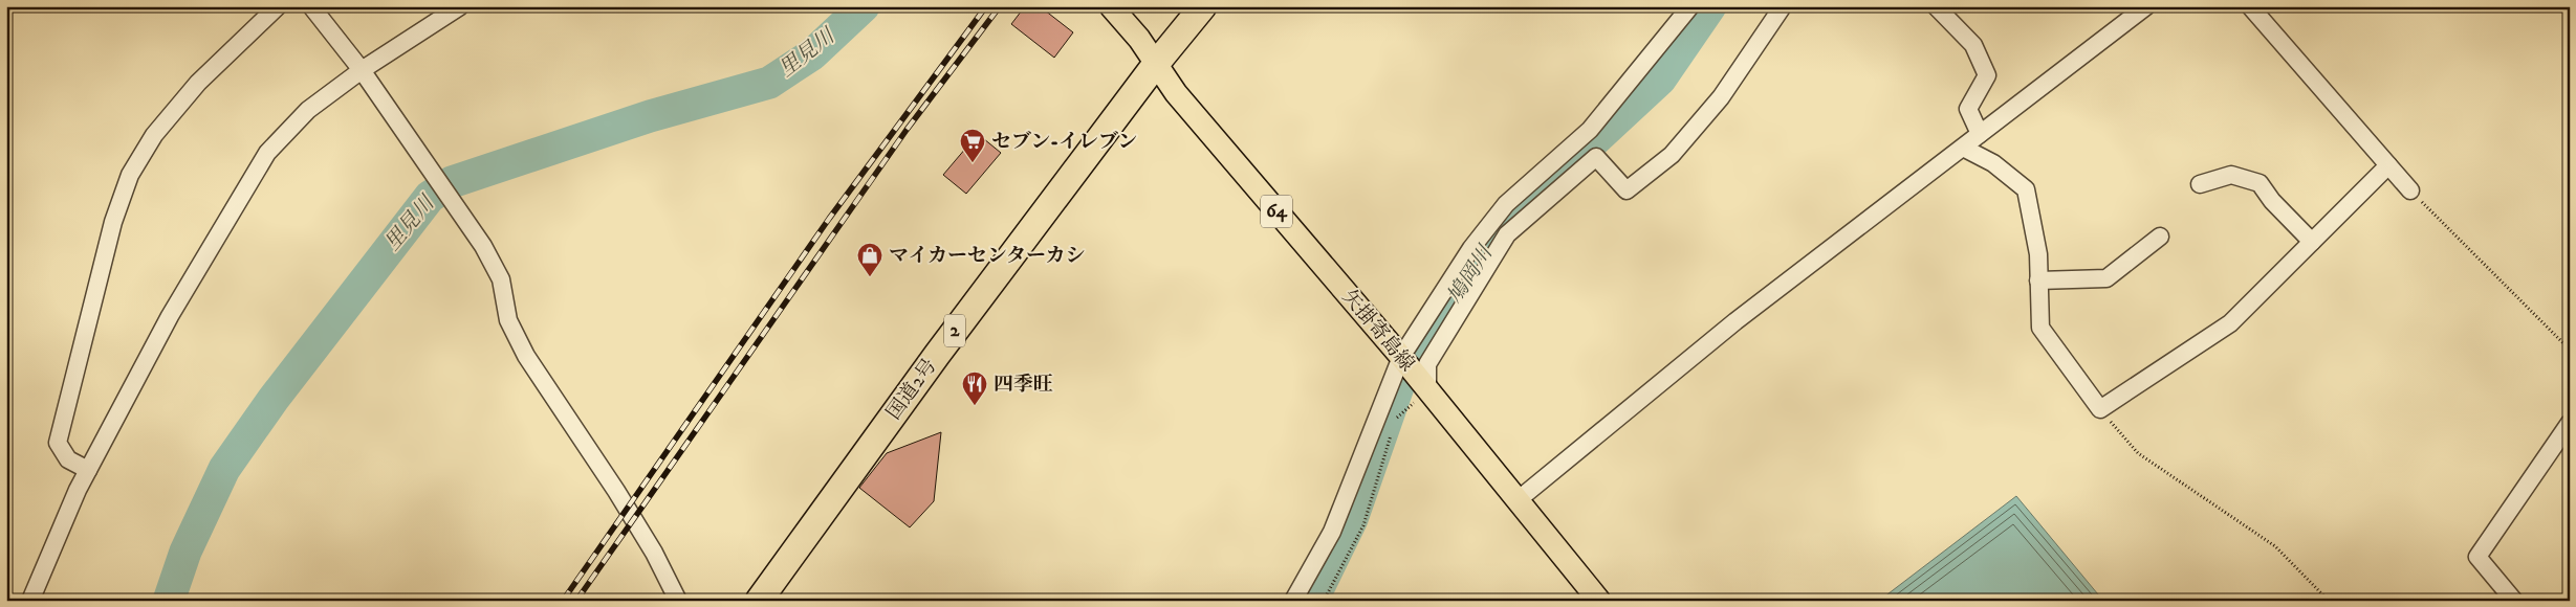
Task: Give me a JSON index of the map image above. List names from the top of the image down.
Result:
{
  "streets": {
    "highway": ["2", "国道2号"],
    "main road": ["64", "矢掛寄島線"]
  },
  "crossings": [
    ["矢掛寄島線", "国道2号"]
  ],
  "water": ["里見川", "鳩岡川"],
  "places": {
    "supermarket": ["セブン-イレブン"],
    "shop": ["マイカーセンターカシ"],
    "restaurant": ["四季旺"]
  }
}
